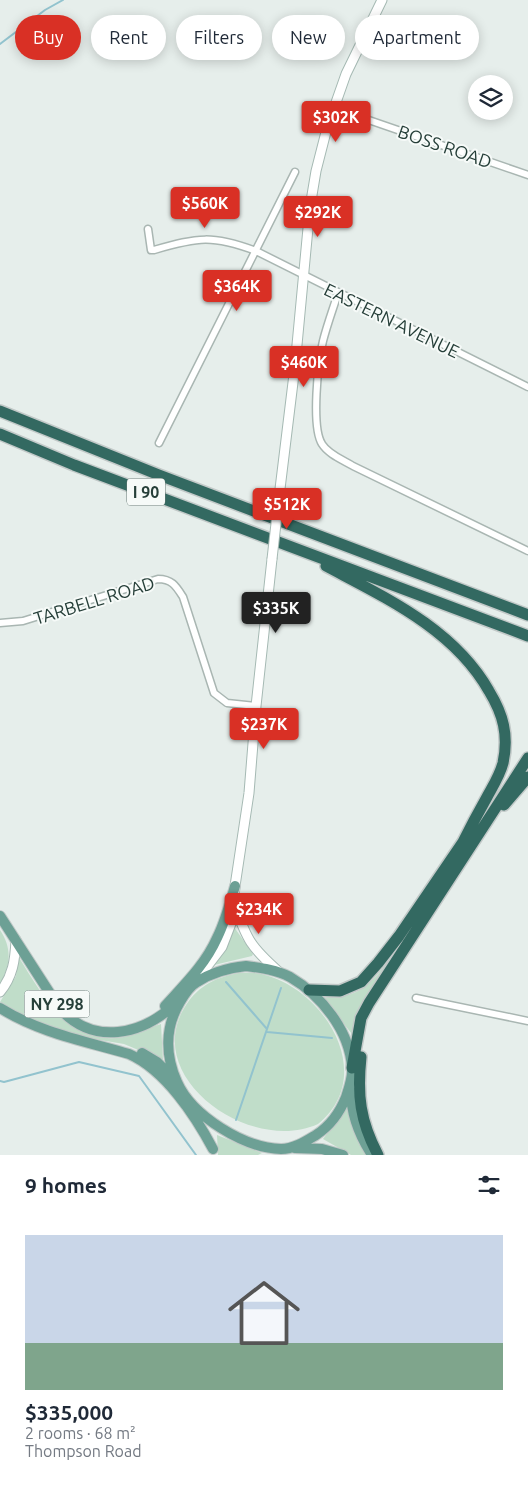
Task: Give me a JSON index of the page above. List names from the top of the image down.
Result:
{
  "streets": {
    "highway": ["I 90"],
    "main road": ["NY 298"],
    "street": ["BOSS ROAD", "EASTERN AVENUE", "TARBELL ROAD"]
  },
  "page": {
    "chip": [
      "Buy",
      "Rent",
      "Filters",
      "New",
      "Apartment"
    ],
    "price": [
      "$302K",
      "$560K",
      "$292K",
      "$364K",
      "$460K",
      "$512K",
      "$335K",
      "$237K",
      "$234K"
    ],
    "heading": "9 homes",
    "list": [
      {
        "name": "$335,000",
        "note": "2 rooms · 68 m² · Thompson Road"
      }
    ]
  }
}
